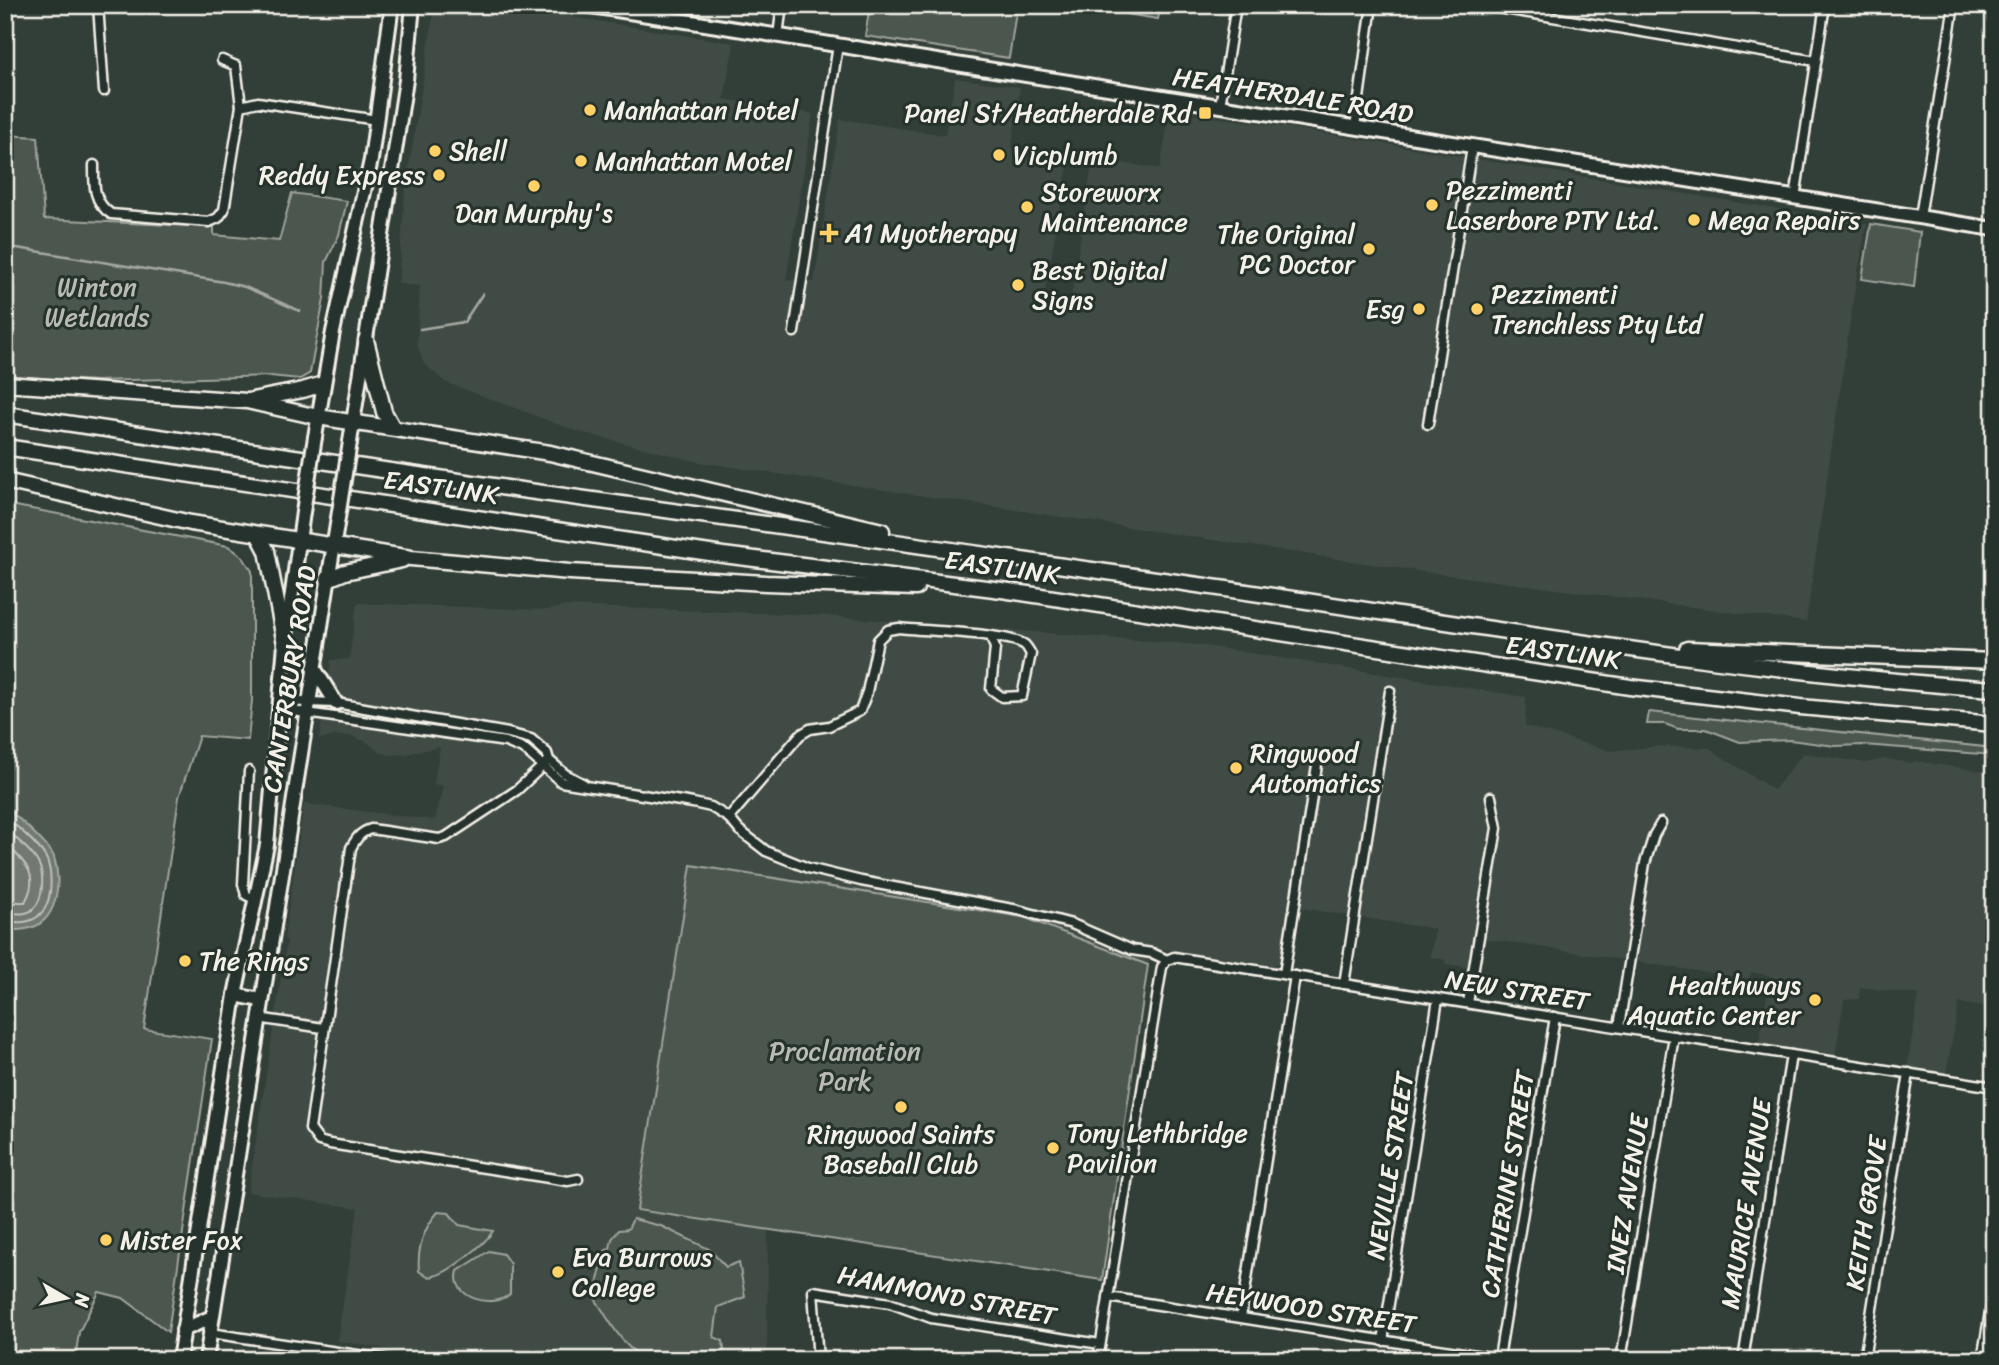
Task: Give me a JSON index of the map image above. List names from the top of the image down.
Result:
{
  "streets": {
    "highway": ["EASTLINK"],
    "main road": ["HEATHERDALE ROAD", "CANTERBURY ROAD"],
    "street": [
      "NEW STREET",
      "NEVILLE STREET",
      "CATHERINE STREET",
      "INEZ AVENUE",
      "MAURICE AVENUE",
      "KEITH GROVE",
      "HAMMOND STREET",
      "HEYWOOD STREET"
    ]
  },
  "crossings": [
    ["NEW STREET", "NEVILLE STREET"],
    ["NEW STREET", "CATHERINE STREET"],
    ["NEW STREET", "INEZ AVENUE"],
    ["NEW STREET", "MAURICE AVENUE"],
    ["NEW STREET", "KEITH GROVE"],
    ["NEVILLE STREET", "HEYWOOD STREET"],
    ["CATHERINE STREET", "HEYWOOD STREET"]
  ],
  "parks": ["Winton Wetlands", "Proclamation Park"],
  "places": {
    "other": [
      "Manhattan Hotel",
      "Shell",
      "Vicplumb",
      "Manhattan Motel",
      "Reddy Express",
      "Dan Murphy's",
      "Pezzimenti Laserbore PTY Ltd.",
      "Storeworx Maintenance",
      "Mega Repairs",
      "The Original PC Doctor",
      "Best Digital Signs",
      "Esg",
      "Pezzimenti Trenchless Pty Ltd",
      "Ringwood Automatics",
      "The Rings",
      "Healthways Aquatic Center",
      "Ringwood Saints Baseball Club",
      "Tony Lethbridge Pavilion",
      "Mister Fox",
      "Eva Burrows College"
    ],
    "transit": ["Panel St/Heatherdale Rd"],
    "health": ["A1 Myotherapy"]
  },
  "north": "right"
}
